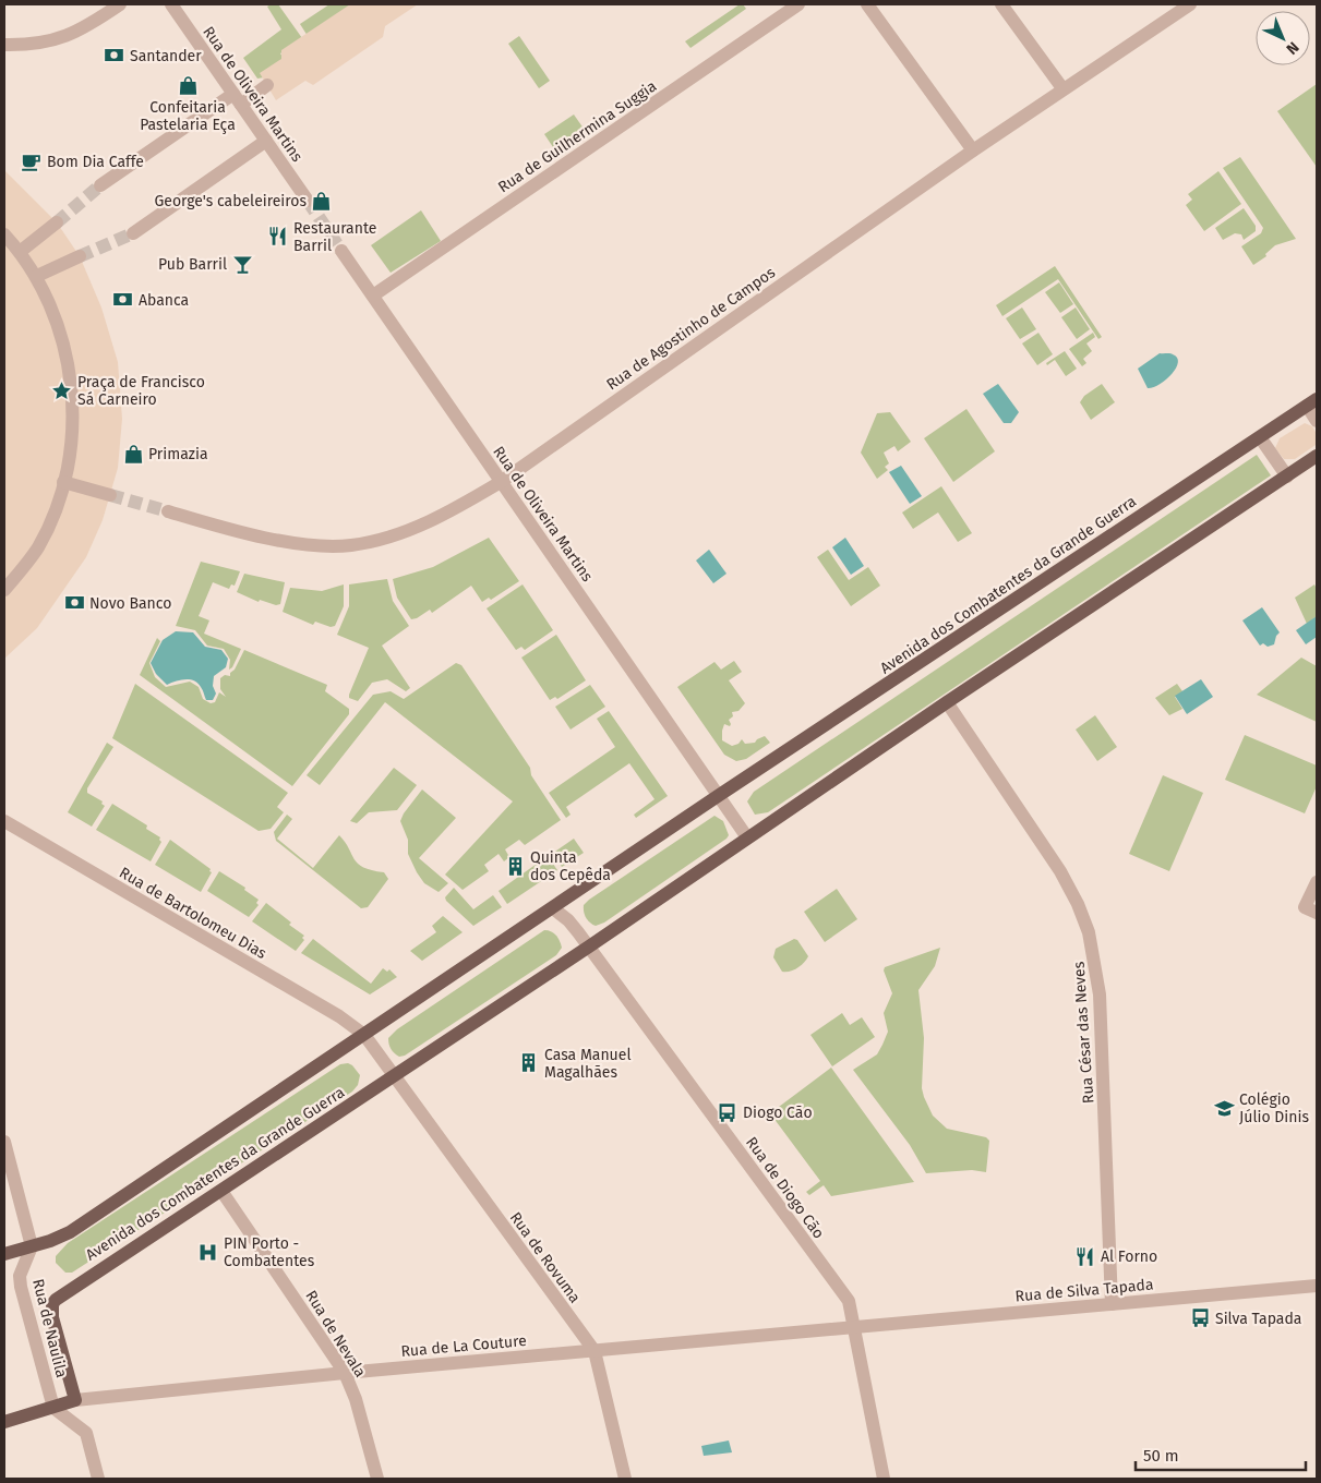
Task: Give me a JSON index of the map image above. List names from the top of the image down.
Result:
{
  "streets": {
    "main road": ["Avenida dos Combatentes da Grande Guerra", "Rua de Naulila"],
    "street": [
      "Rua de Oliveira Martins",
      "Rua de Guilhermina Suggia",
      "Rua de Agostinho de Campos",
      "Rua de Bartolomeu Dias",
      "Rua César das Neves",
      "Rua de Diogo Cão",
      "Rua de Rovuma",
      "Rua de Silva Tapada",
      "Rua de Nevala",
      "Rua de La Couture"
    ]
  },
  "crossings": [
    ["Rua de Oliveira Martins", "Rua de Guilhermina Suggia"],
    ["Rua de Oliveira Martins", "Rua de Agostinho de Campos"],
    ["Rua de Oliveira Martins", "Avenida dos Combatentes da Grande Guerra"],
    ["Avenida dos Combatentes da Grande Guerra", "Rua de Bartolomeu Dias"],
    ["Avenida dos Combatentes da Grande Guerra", "Rua César das Neves"],
    ["Avenida dos Combatentes da Grande Guerra", "Rua de Diogo Cão"],
    ["Avenida dos Combatentes da Grande Guerra", "Rua de Rovuma"],
    ["Avenida dos Combatentes da Grande Guerra", "Rua de Naulila"],
    ["Avenida dos Combatentes da Grande Guerra", "Rua de Nevala"],
    ["Rua César das Neves", "Rua de Silva Tapada"],
    ["Rua de Diogo Cão", "Rua de Silva Tapada"],
    ["Rua de Diogo Cão", "Rua de La Couture"],
    ["Rua de Rovuma", "Rua de La Couture"],
    ["Rua de Silva Tapada", "Rua de La Couture"],
    ["Rua de Naulila", "Rua de La Couture"],
    ["Rua de Nevala", "Rua de La Couture"]
  ],
  "places": {
    "bank": ["Santander", "Abanca", "Novo Banco"],
    "shop": ["Confeitaria Pastelaria Eça", "George's cabeleireiros", "Primazia"],
    "cafe": ["Bom Dia Caffe"],
    "restaurant": ["Restaurante Barril", "Al Forno"],
    "bar": ["Pub Barril"],
    "place": ["Praça de Francisco Sá Carneiro"],
    "building": ["Quinta dos Cepêda", "Casa Manuel Magalhães"],
    "school or university": ["Colégio Júlio Dinis"],
    "bus stop": ["Diogo Cão", "Silva Tapada"],
    "hospital": ["PIN Porto - Combatentes"]
  },
  "scale_bar": "50 m",
  "north": "bottom right"
}
